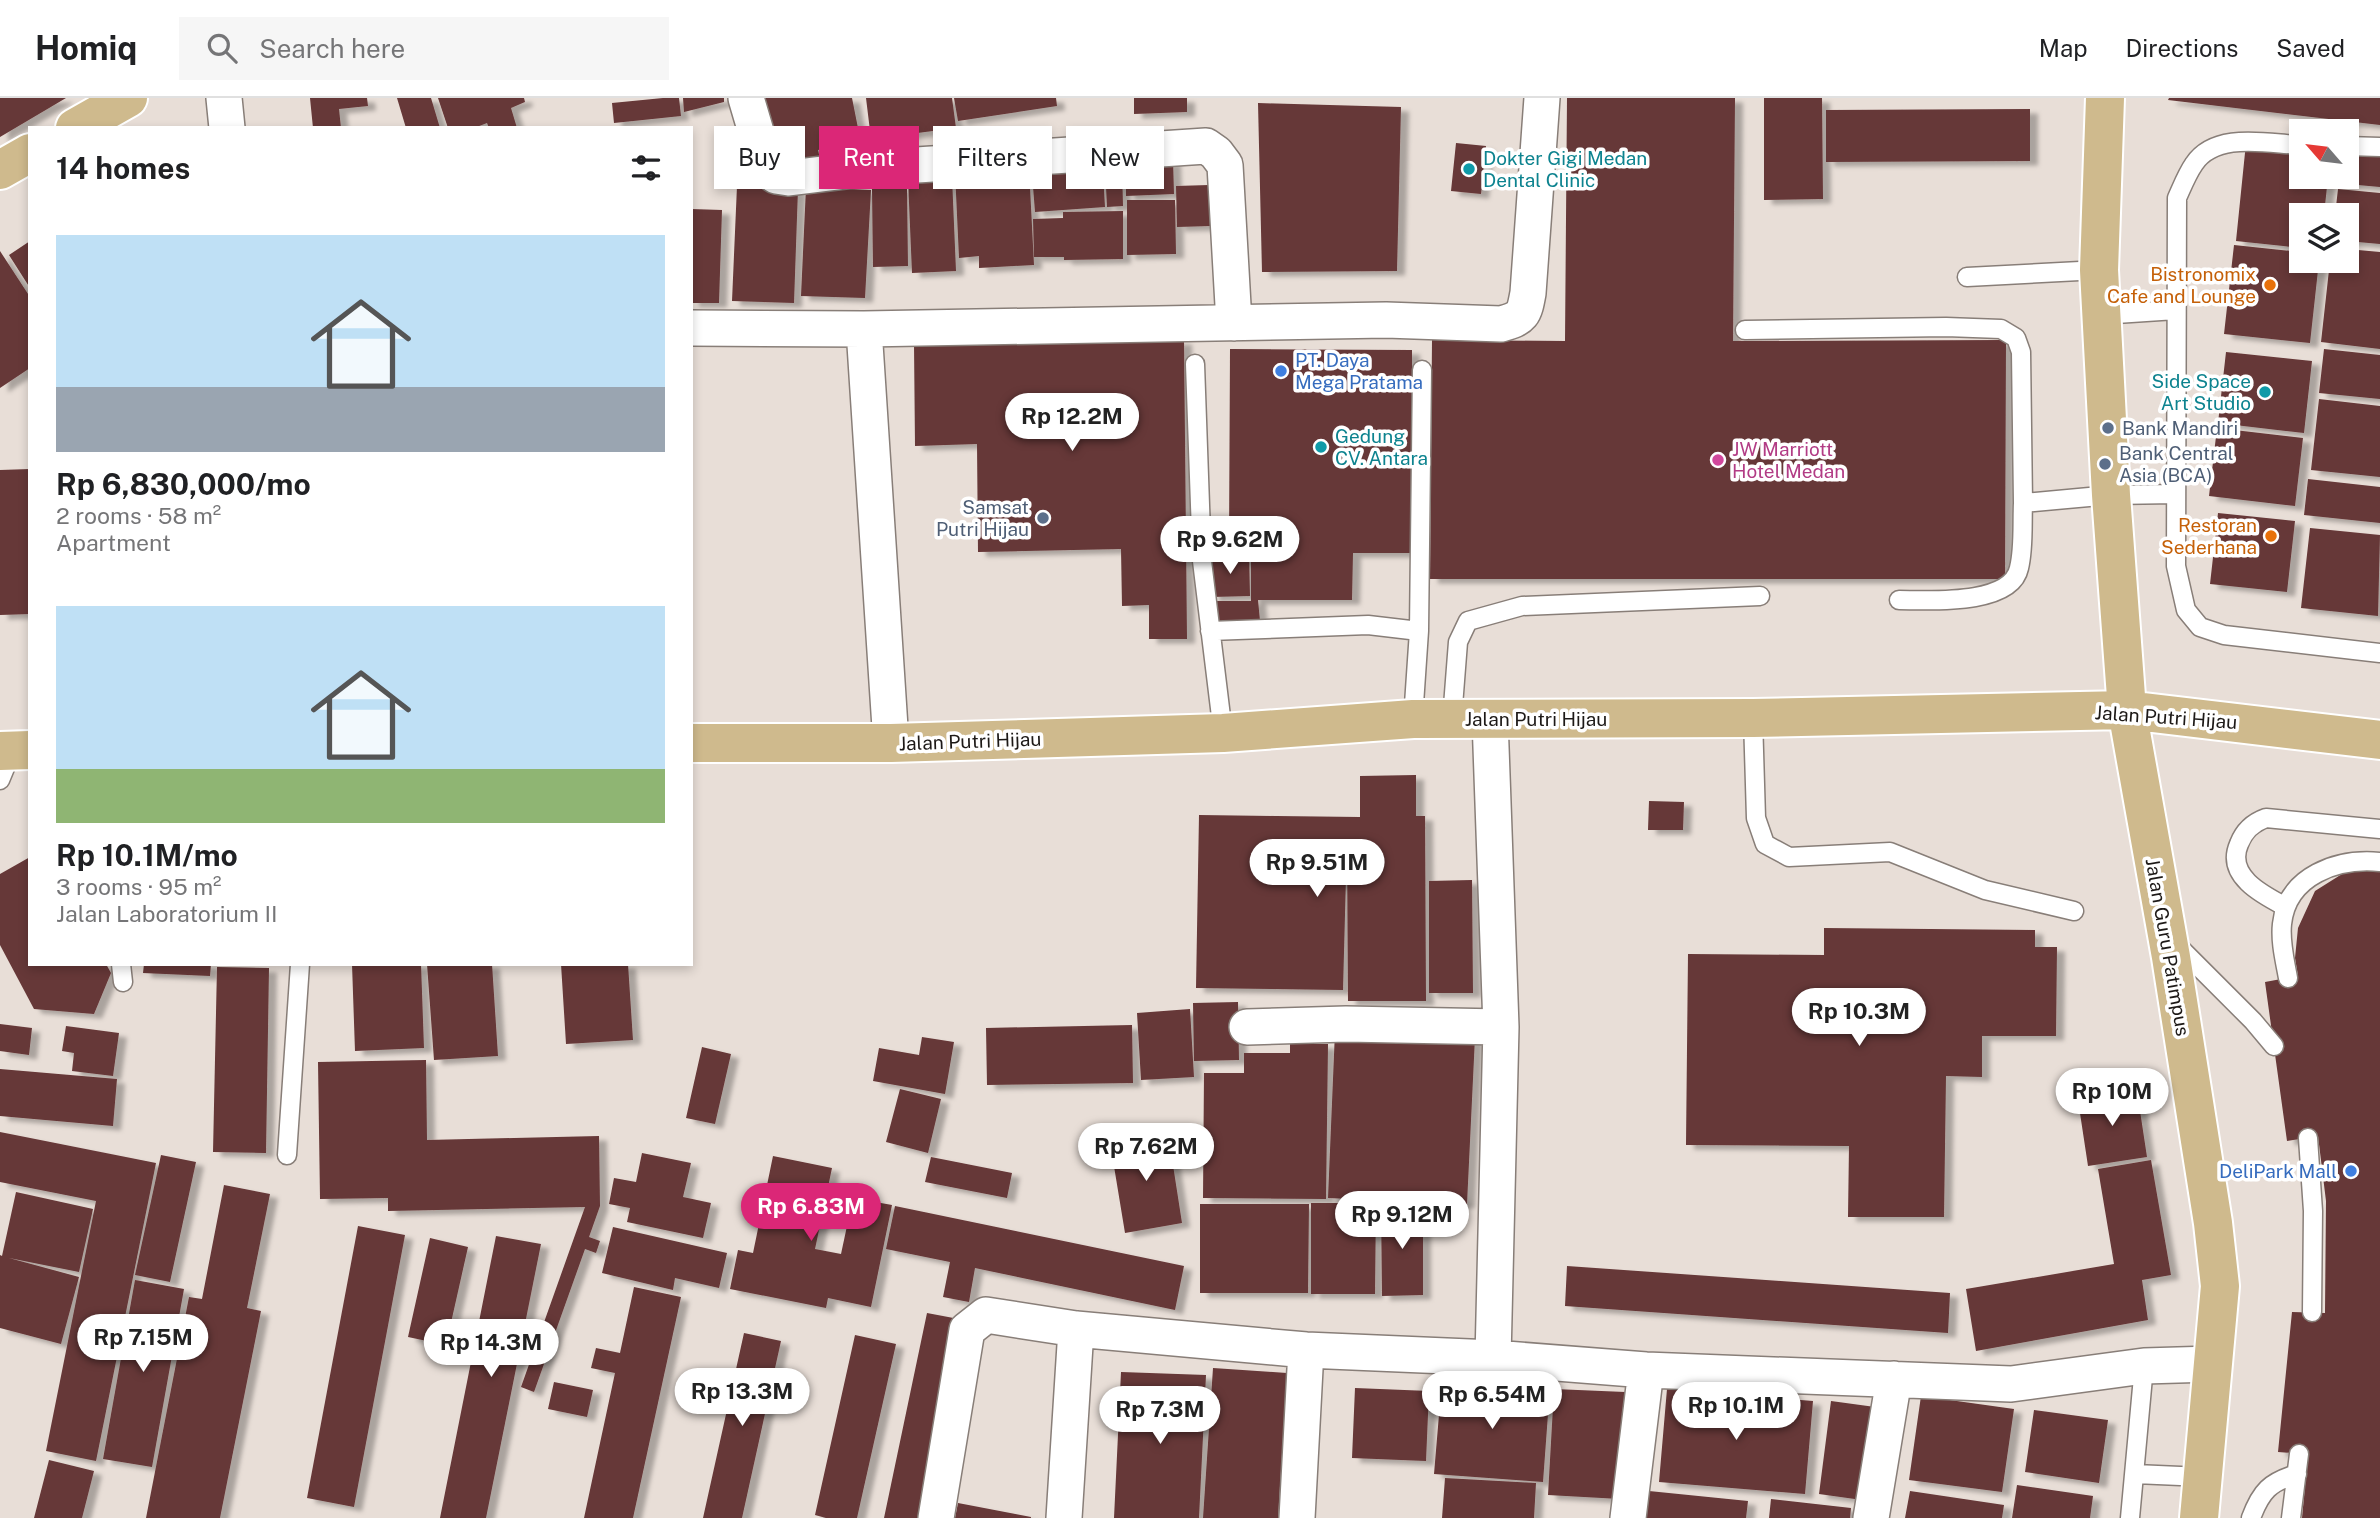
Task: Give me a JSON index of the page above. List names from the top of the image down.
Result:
{
  "streets": {
    "main road": ["Jalan Putri Hijau", "Jalan Guru Patimpus"]
  },
  "crossings": [
    ["Jalan Putri Hijau", "Jalan Guru Patimpus"]
  ],
  "places": [
    "Dokter Gigi Medan Dental Clinic",
    "Bistronomix Cafe and Lounge",
    "PT. Daya Mega Pratama",
    "Side Space Art Studio",
    "Bank Mandiri",
    "Gedung CV. Antara",
    "JW Marriott Hotel Medan",
    "Bank Central Asia (BCA)",
    "Samsat Putri Hijau",
    "Restoran Sederhana",
    "DeliPark Mall"
  ],
  "north": "top left",
  "page": {
    "header": "Homiq",
    "search": "Search here",
    "nav": ["Map", "Directions", "Saved"],
    "chip": [
      "Buy",
      "Rent",
      "Filters",
      "New"
    ],
    "heading": "14 homes",
    "list": [
      {
        "name": "Rp 6,830,000/mo",
        "note": "2 rooms · 58 m² · Apartment"
      },
      {
        "name": "Rp 10.1M/mo",
        "note": "3 rooms · 95 m² · Jalan Laboratorium II"
      }
    ],
    "price": [
      "Rp 12.2M",
      "Rp 9.62M",
      "Rp 9.51M",
      "Rp 10.3M",
      "Rp 10M",
      "Rp 7.62M",
      "Rp 6.83M",
      "Rp 9.12M",
      "Rp 7.15M",
      "Rp 14.3M",
      "Rp 13.3M",
      "Rp 6.54M",
      "Rp 10.1M",
      "Rp 7.3M"
    ]
  }
}
